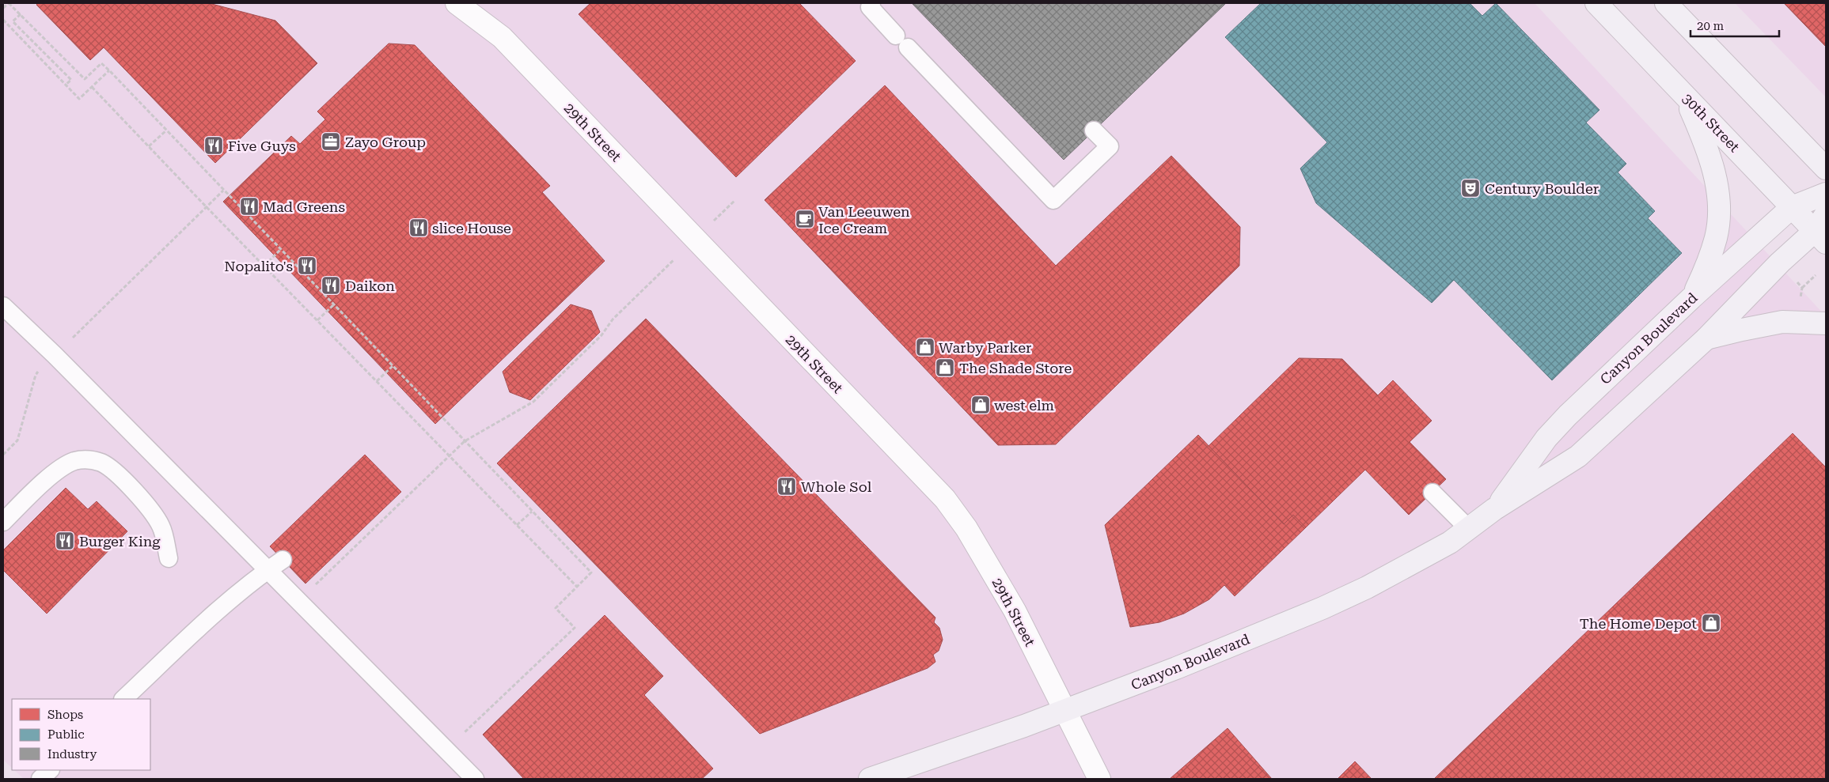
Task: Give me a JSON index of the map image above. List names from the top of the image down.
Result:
{
  "streets": {
    "street": ["30th Street", "29th Street", "Canyon Boulevard"]
  },
  "crossings": [
    ["30th Street", "Canyon Boulevard"],
    ["29th Street", "Canyon Boulevard"]
  ],
  "places": {
    "office": ["Zayo Group"],
    "restaurant": [
      "Five Guys",
      "Mad Greens",
      "slice House",
      "Nopalito's",
      "Daikon",
      "Whole Sol",
      "Burger King"
    ],
    "theatre": ["Century Boulder"],
    "cafe": ["Van Leeuwen Ice Cream"],
    "shop": [
      "Warby Parker",
      "The Shade Store",
      "west elm",
      "The Home Depot"
    ]
  },
  "legend": ["Shops", "Public", "Industry"],
  "scale_bar": "20 m"
}
